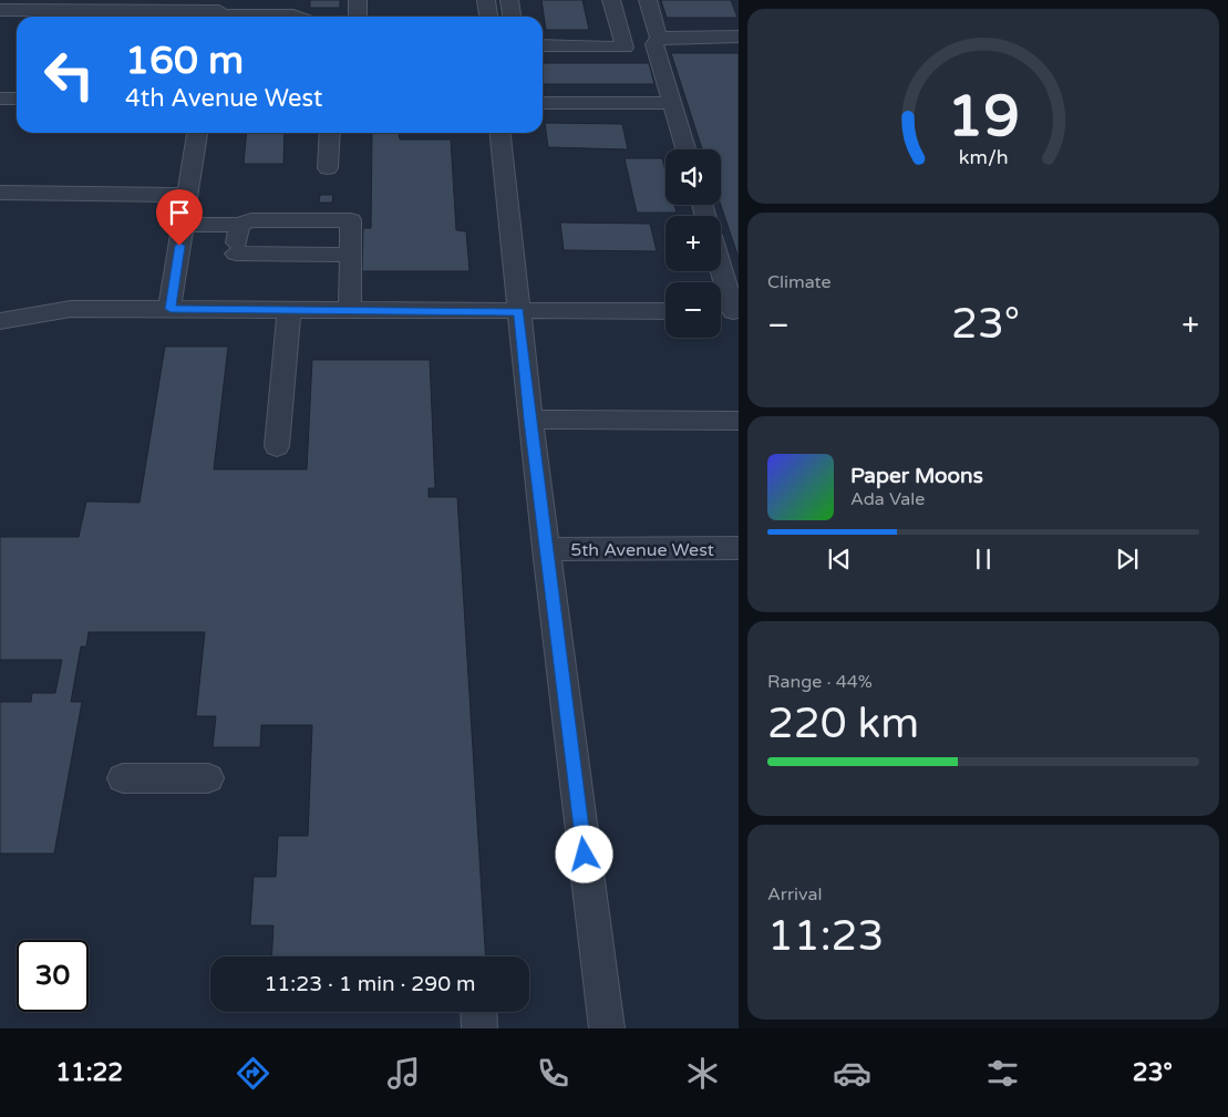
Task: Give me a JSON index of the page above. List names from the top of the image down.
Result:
{
  "streets": {
    "street": ["5th Avenue West"]
  },
  "page": {
    "turn": ["160 m", "4th Avenue West"],
    "map_buttons": ["+", "−"],
    "tile": [
      "Climate",
      ["Range · 44%", "220 km"],
      ["Arrival", "11:23"]
    ],
    "heat": ["−", "23°", "+"],
    "song": ["Paper Moons", "Ada Vale"],
    "limit": "30",
    "trip": "11:23 · 1 min · 290 m",
    "tabs": ["11:22", "23°"],
    "gauge": ["19", "km/h"]
  }
}
